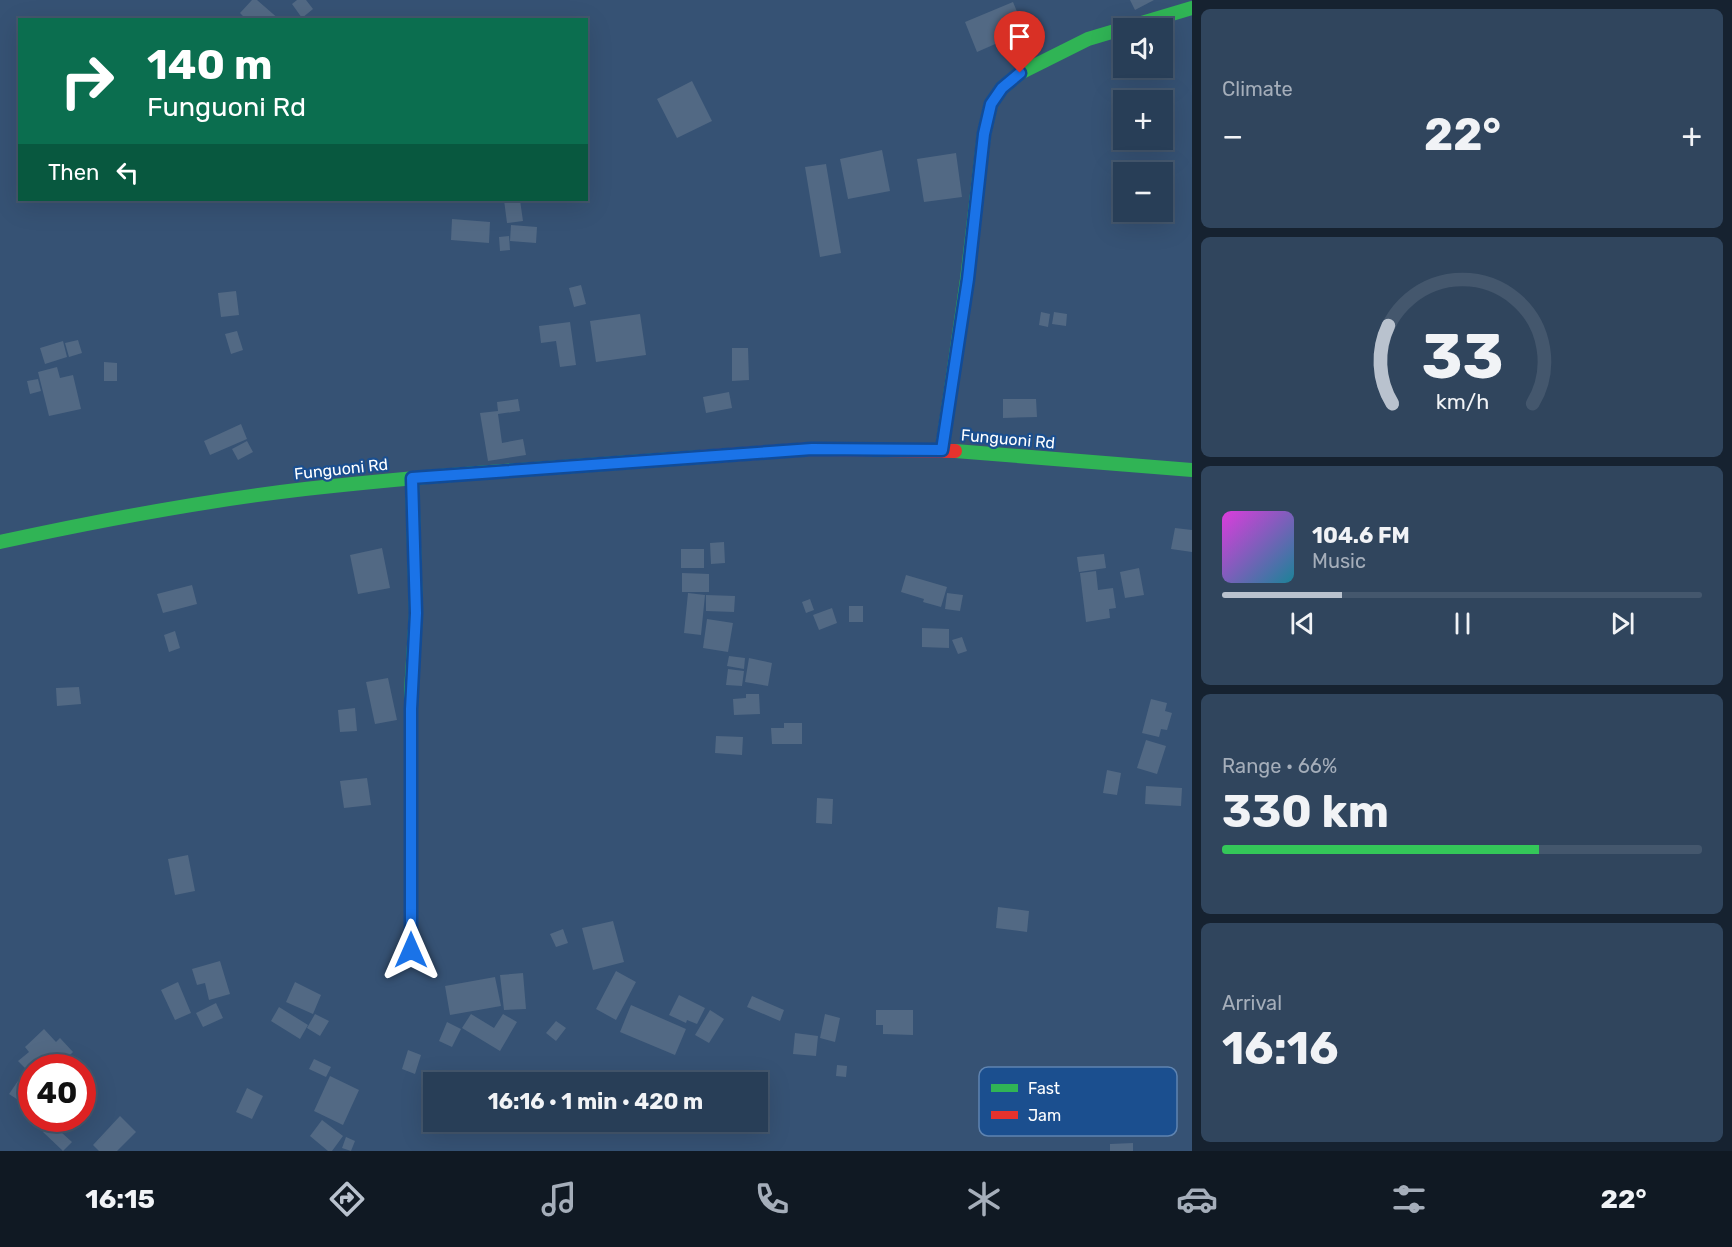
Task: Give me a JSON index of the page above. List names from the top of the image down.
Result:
{
  "streets": {
    "street": ["Funguoni Rd"]
  },
  "legend": ["Fast", "Jam"],
  "page": {
    "tile": [
      "Climate",
      ["Range · 66%", "330 km"],
      ["Arrival", "16:16"]
    ],
    "map_buttons": ["+", "−"],
    "turn": ["140 m", "Funguoni Rd"],
    "heat": ["−", "22°", "+"],
    "then": "Then",
    "song": ["104.6 FM", "Music"],
    "limit": "40",
    "trip": "16:16 · 1 min · 420 m",
    "tabs": ["16:15", "22°"],
    "gauge": ["33", "km/h"]
  }
}
